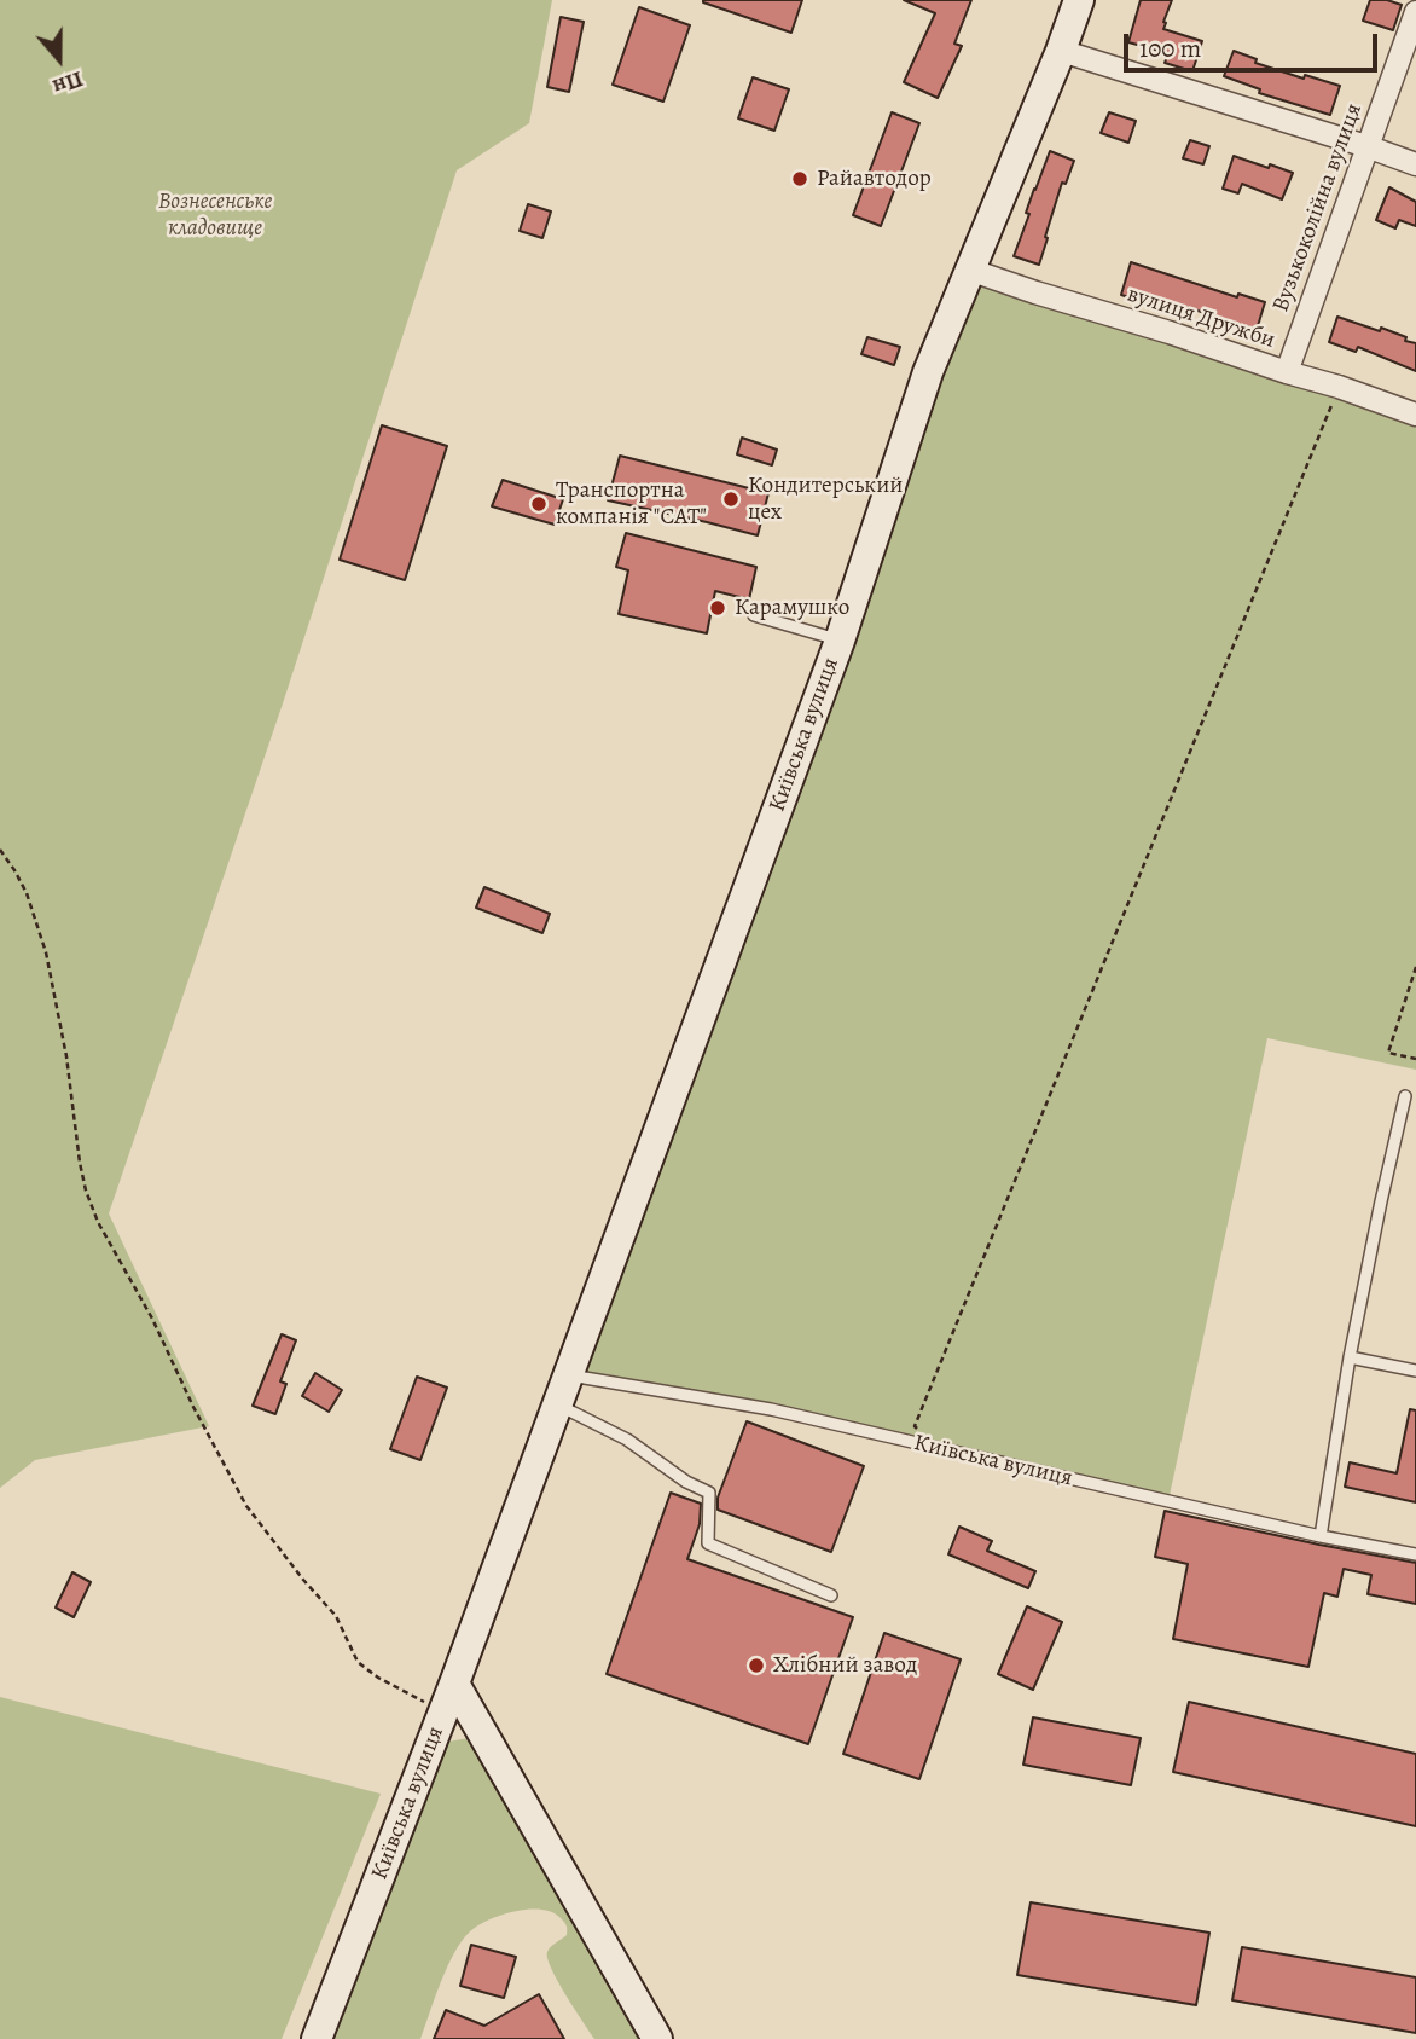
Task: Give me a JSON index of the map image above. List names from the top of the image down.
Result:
{
  "streets": {
    "main road": ["Київська вулиця"],
    "street": ["Вузькоколійна вулиця", "вулиця Дружби"]
  },
  "crossings": [
    ["Вузькоколійна вулиця", "вулиця Дружби"],
    ["вулиця Дружби", "Київська вулиця"]
  ],
  "parks": ["Вознесенське кладовище"],
  "places": [
    "Райавтодор",
    "Кондитерський цех",
    "Транспортна компанія \"САТ\"",
    "Карамушко",
    "Хлібний завод"
  ],
  "scale_bar": "100 m",
  "north": "bottom"
}
